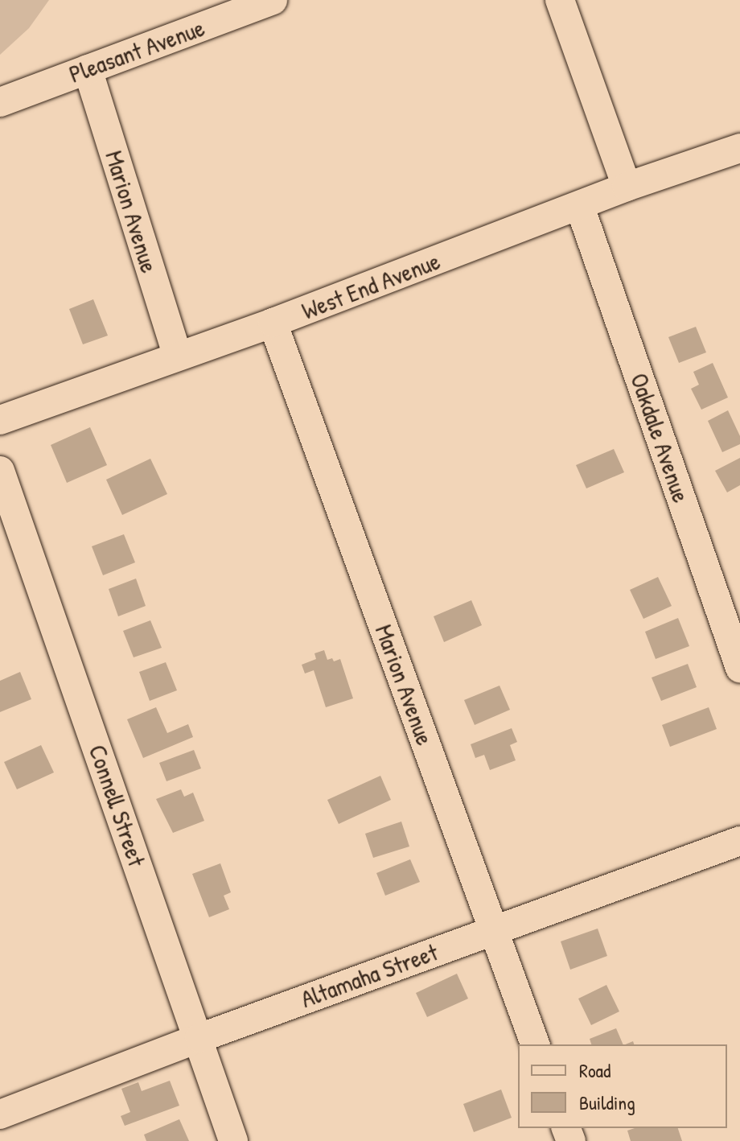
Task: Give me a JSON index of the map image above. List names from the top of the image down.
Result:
{
  "streets": {
    "street": [
      "Pleasant Avenue",
      "Marion Avenue",
      "West End Avenue",
      "Oakdale Avenue",
      "Connell Street",
      "Altamaha Street"
    ]
  },
  "crossings": [
    ["Pleasant Avenue", "Marion Avenue"],
    ["Marion Avenue", "West End Avenue"],
    ["Marion Avenue", "Altamaha Street"],
    ["West End Avenue", "Oakdale Avenue"],
    ["Connell Street", "Altamaha Street"]
  ],
  "legend": ["Road", "Building"]
}
